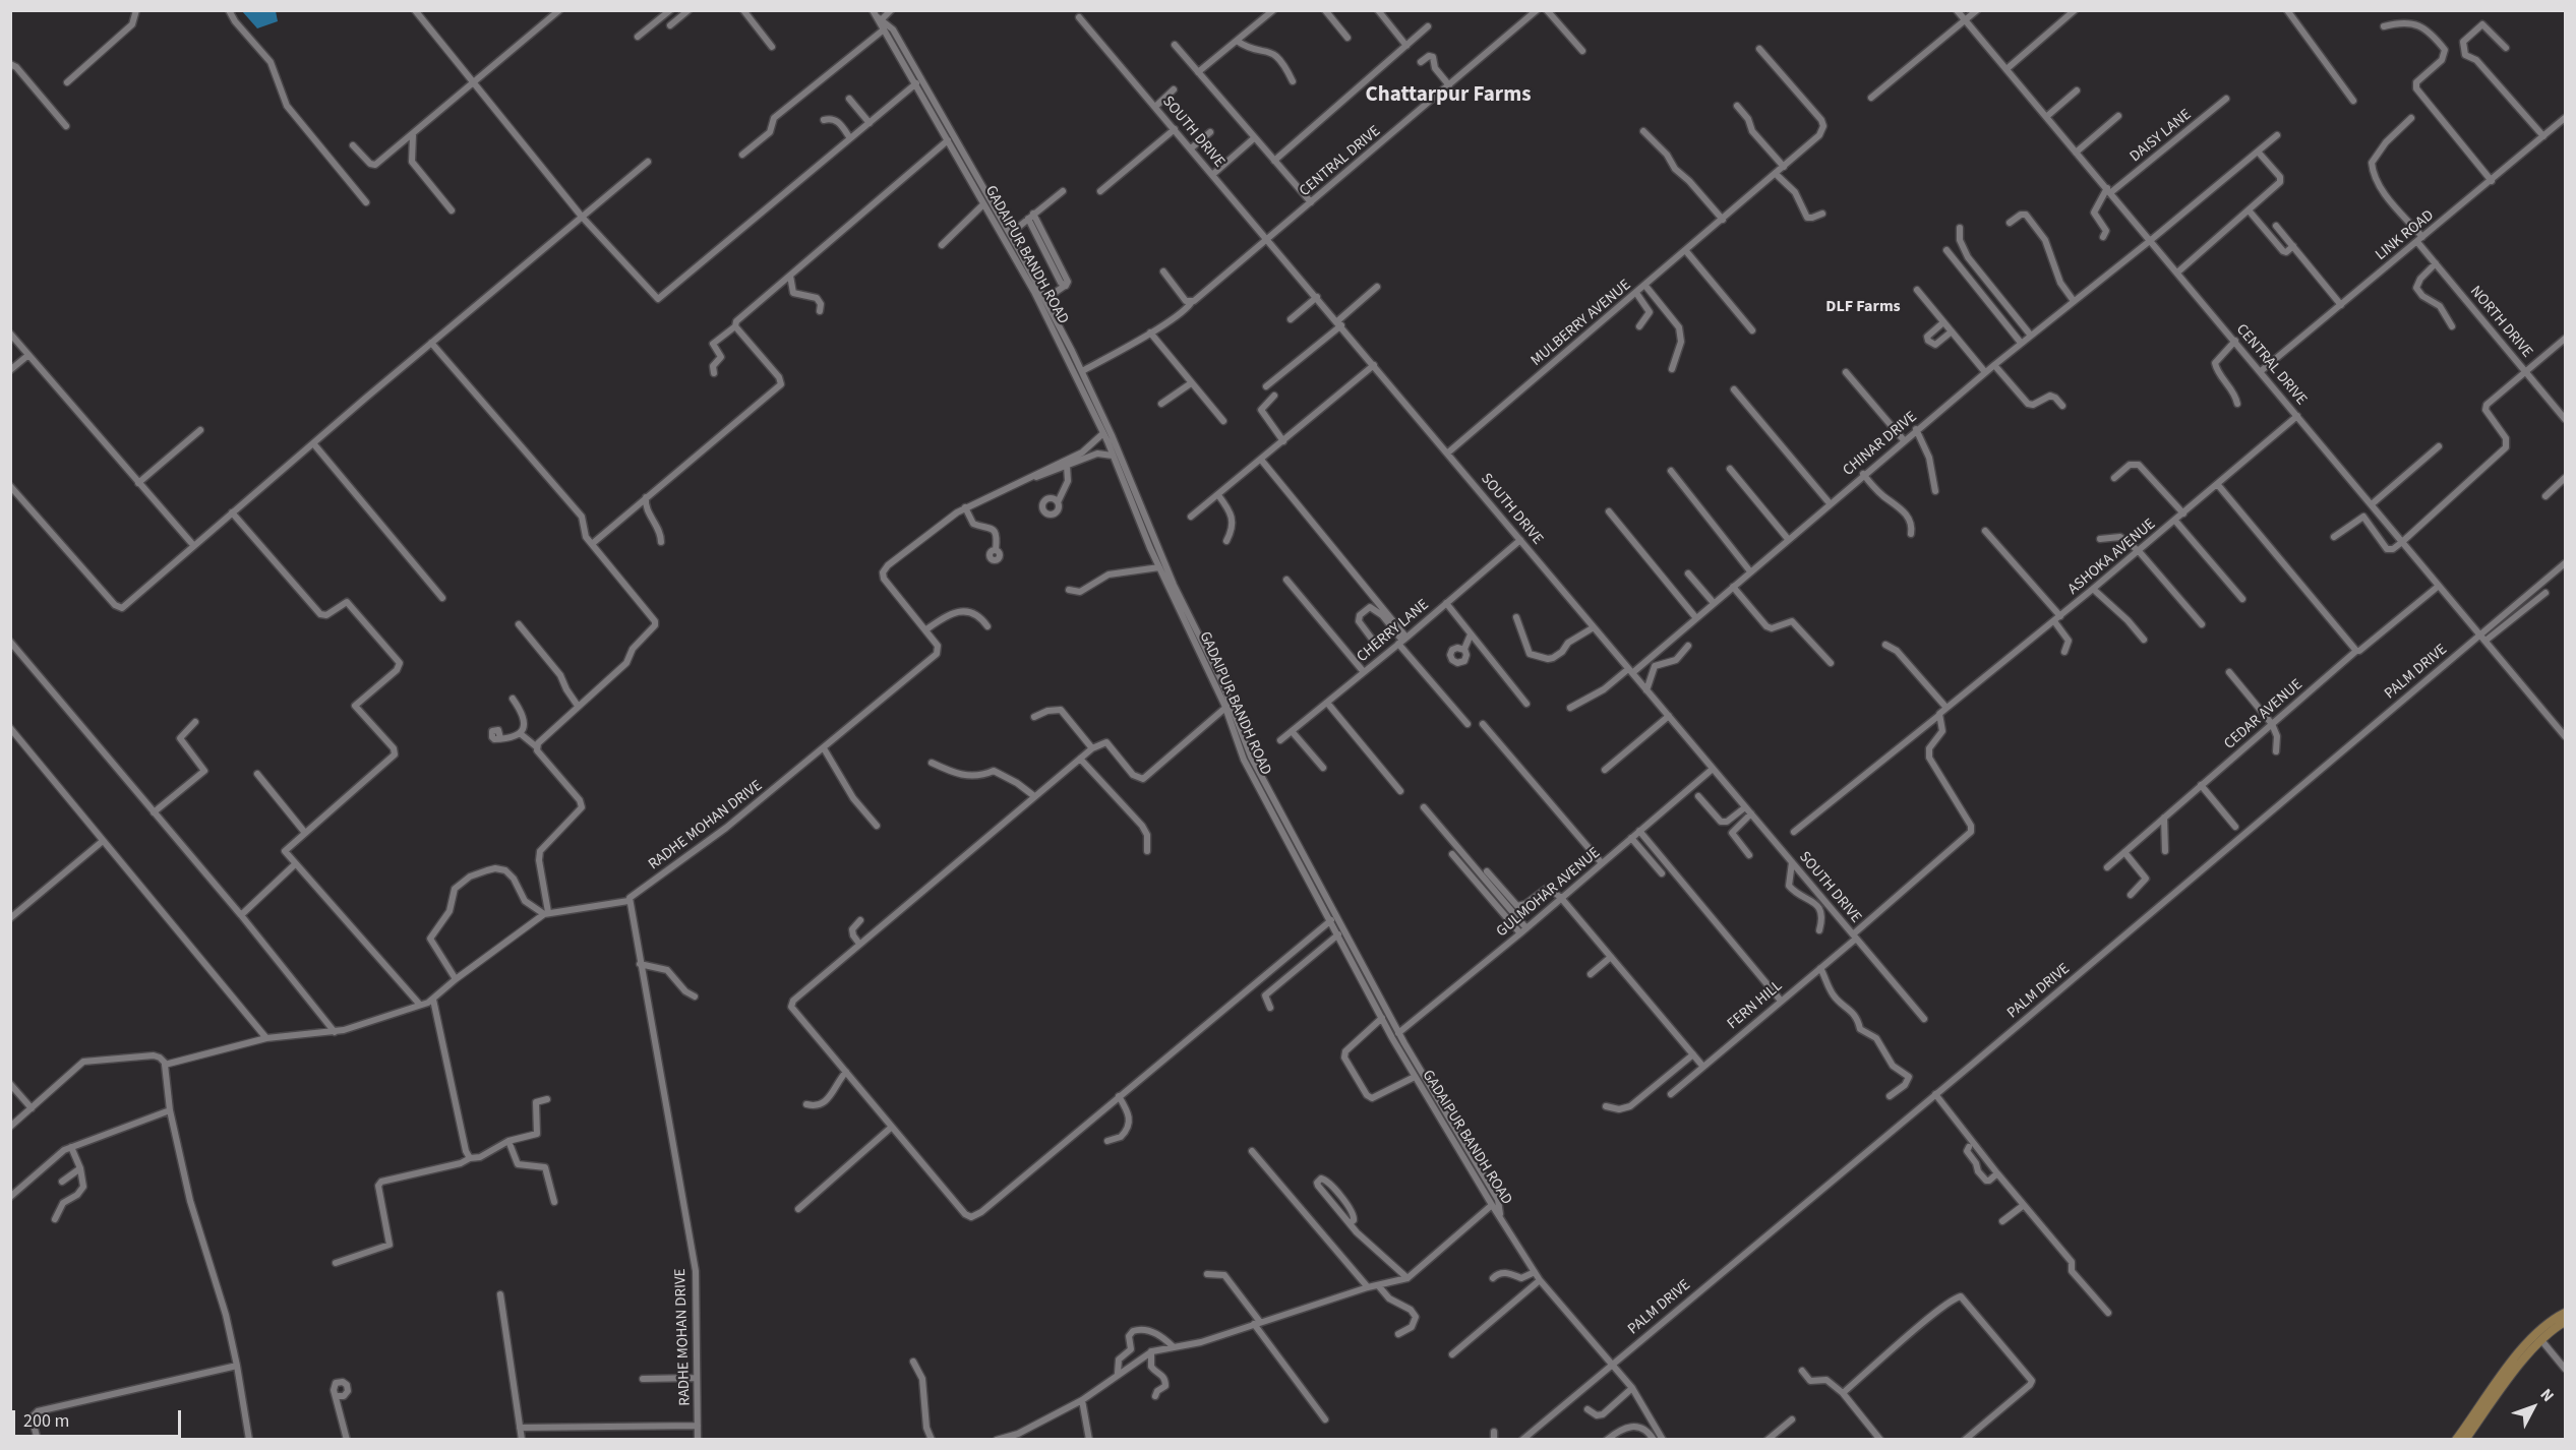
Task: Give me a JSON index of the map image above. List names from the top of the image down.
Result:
{
  "streets": {
    "street": [
      "SOUTH DRIVE",
      "DAISY LANE",
      "CENTRAL DRIVE",
      "LINK ROAD",
      "GADAIPUR BANDH ROAD",
      "NORTH DRIVE",
      "MULBERRY AVENUE",
      "CHINAR DRIVE",
      "ASHOKA AVENUE",
      "CHERRY LANE",
      "PALM DRIVE",
      "CEDAR AVENUE",
      "RADHE MOHAN DRIVE",
      "GULMOHAR AVENUE",
      "FERN HILL"
    ]
  },
  "crossings": [
    ["SOUTH DRIVE", "CENTRAL DRIVE"],
    ["SOUTH DRIVE", "MULBERRY AVENUE"],
    ["SOUTH DRIVE", "CHINAR DRIVE"],
    ["SOUTH DRIVE", "CHERRY LANE"],
    ["SOUTH DRIVE", "GULMOHAR AVENUE"],
    ["SOUTH DRIVE", "FERN HILL"],
    ["DAISY LANE", "CENTRAL DRIVE"],
    ["CENTRAL DRIVE", "LINK ROAD"],
    ["CENTRAL DRIVE", "CHINAR DRIVE"],
    ["CENTRAL DRIVE", "ASHOKA AVENUE"],
    ["CENTRAL DRIVE", "PALM DRIVE"],
    ["CENTRAL DRIVE", "CEDAR AVENUE"],
    ["LINK ROAD", "NORTH DRIVE"],
    ["GADAIPUR BANDH ROAD", "PALM DRIVE"],
    ["GADAIPUR BANDH ROAD", "RADHE MOHAN DRIVE"],
    ["ASHOKA AVENUE", "FERN HILL"]
  ],
  "districts": ["Chattarpur Farms", "DLF Farms"],
  "scale_bar": "200 m",
  "north": "top right"
}
